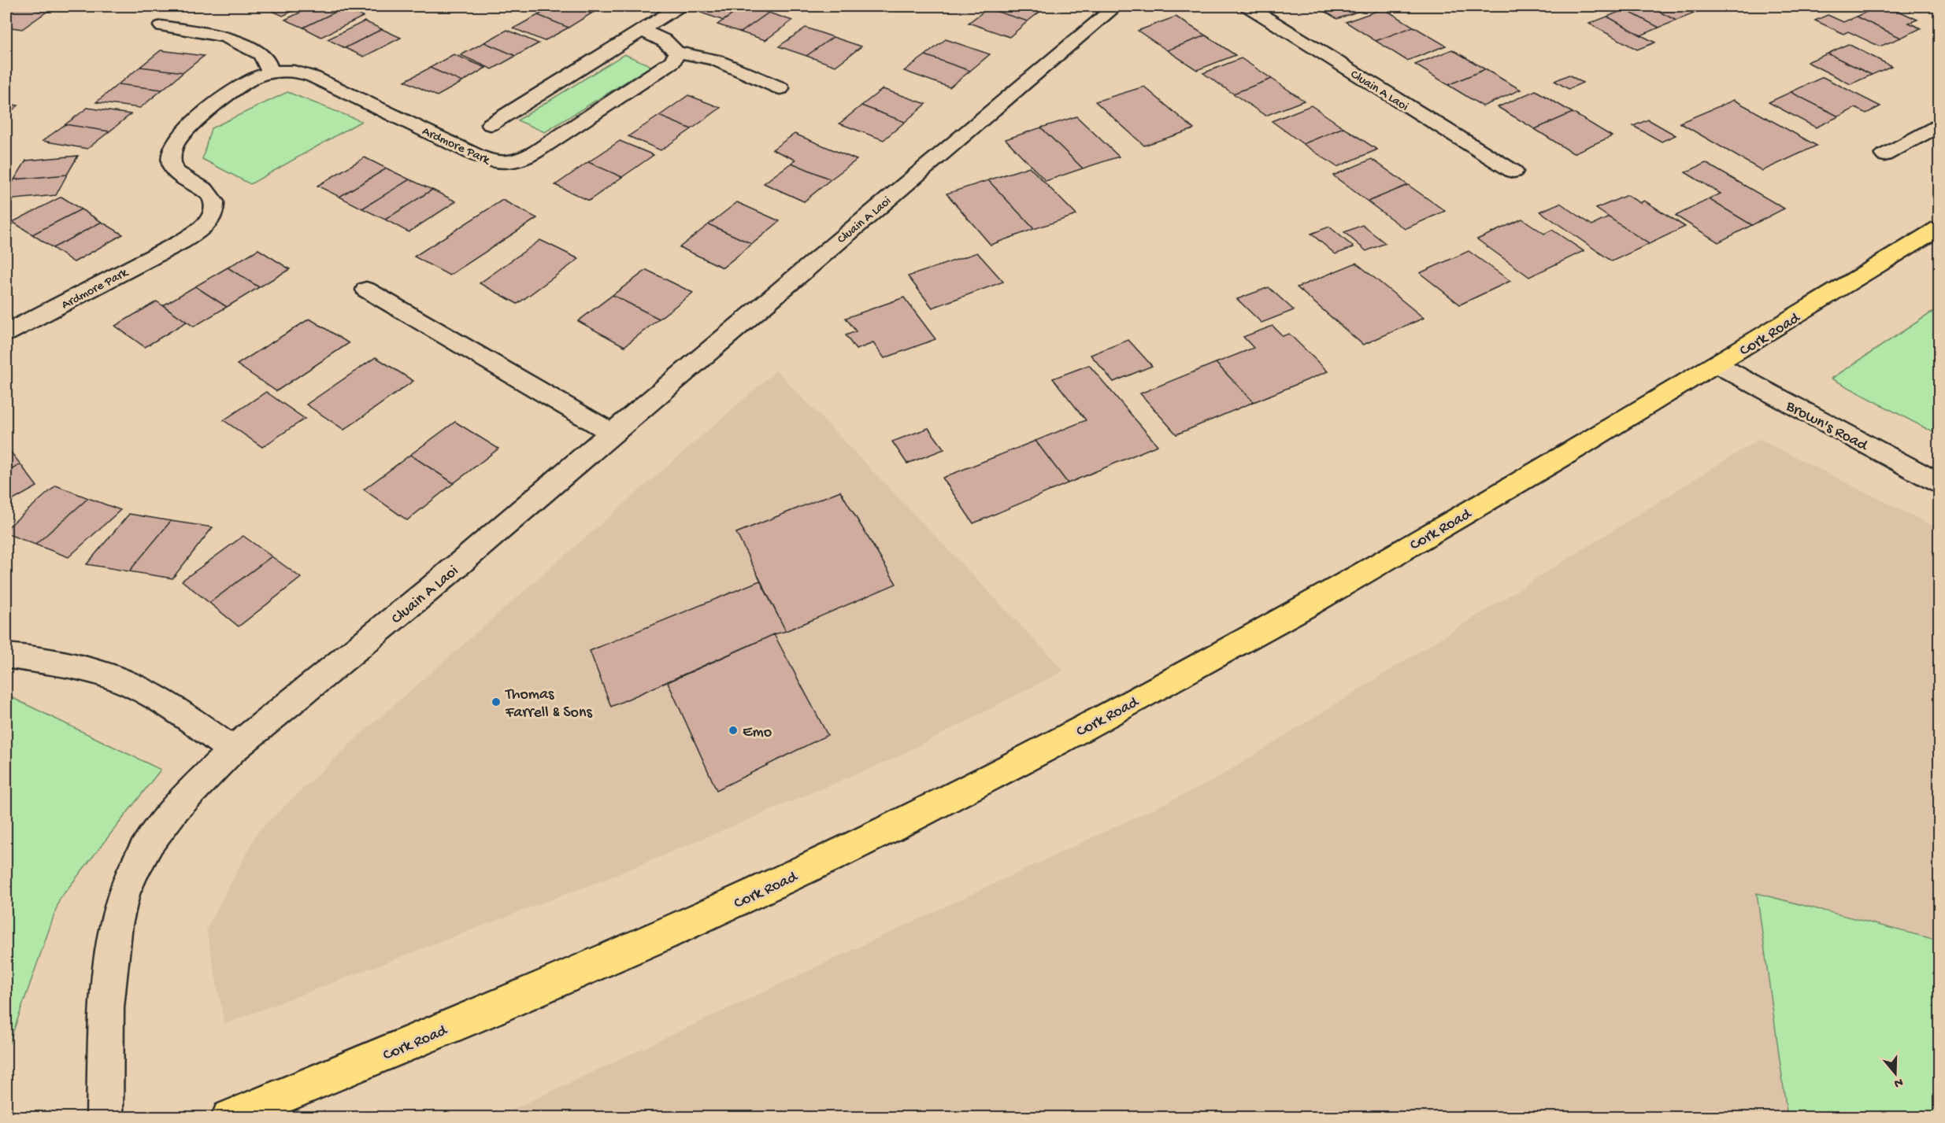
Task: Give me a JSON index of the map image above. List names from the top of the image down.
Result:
{
  "streets": {
    "main road": ["Cork Road"],
    "street": ["Cluain A Laoi", "Ardmore Park", "Brown's Road"]
  },
  "crossings": [
    ["Cork Road", "Brown's Road"]
  ],
  "places": ["Thomas Farrell & Sons", "Emo"],
  "north": "bottom"
}
